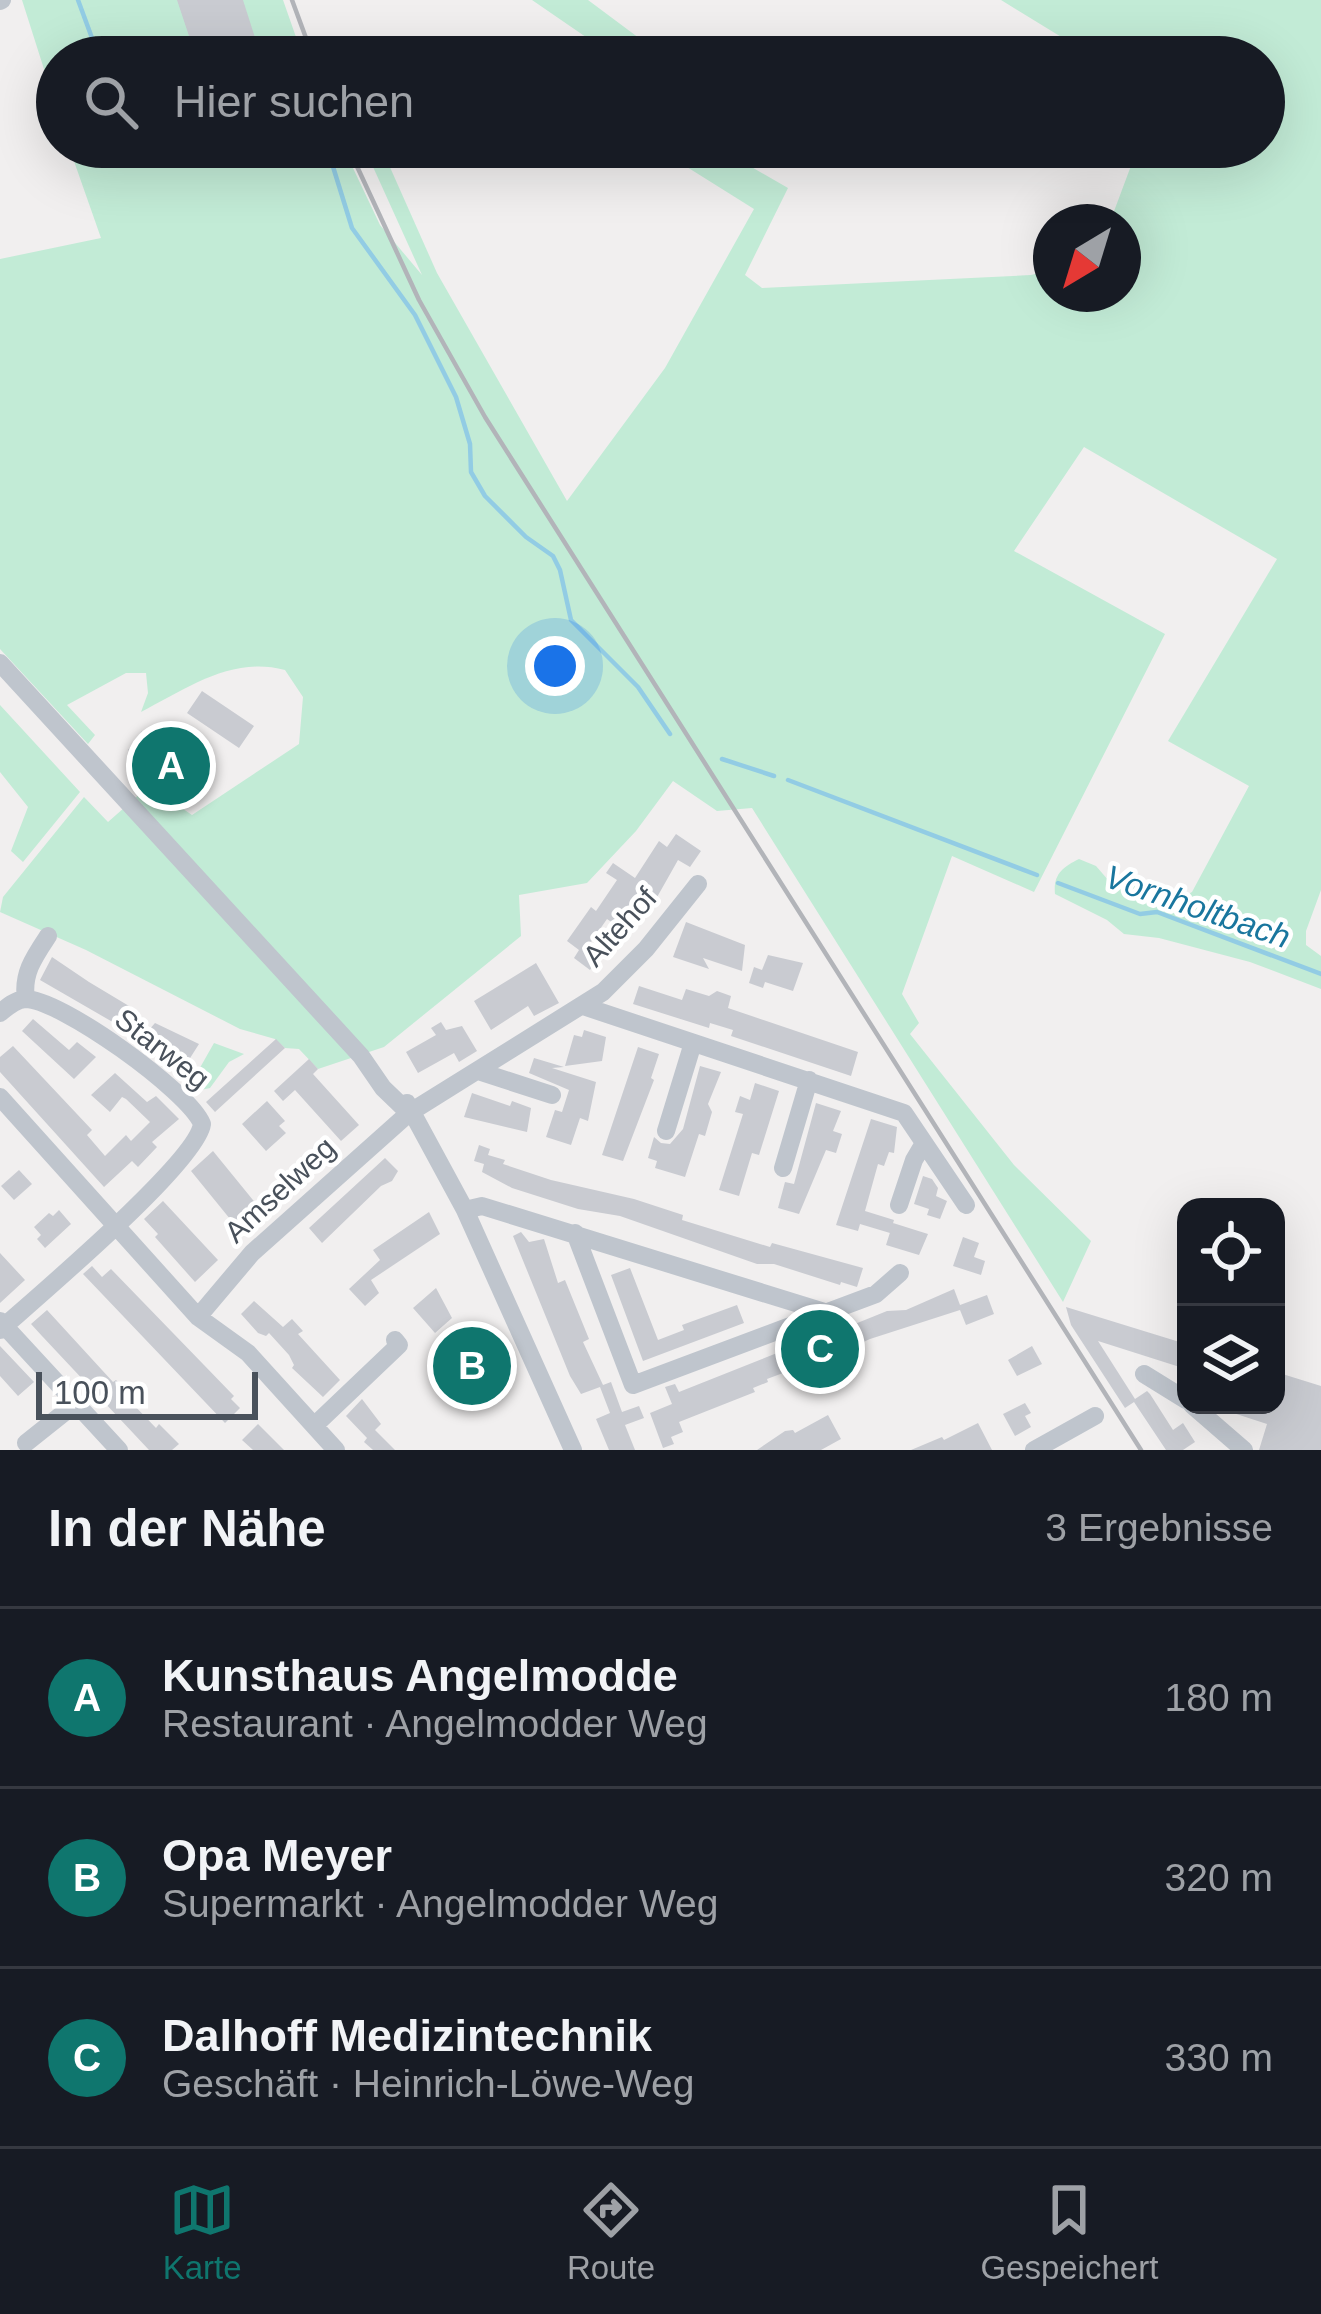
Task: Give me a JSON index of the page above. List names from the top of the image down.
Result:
{
  "streets": {
    "street": ["Altehof", "Starweg", "Amselweg"]
  },
  "crossings": [
    ["Altehof", "Amselweg"]
  ],
  "water": ["Vornholtbach"],
  "scale_bar": "100 m",
  "north": "bottom left",
  "page": {
    "search": "Hier suchen",
    "pins": ["A", "C", "B"],
    "scale": "100 m",
    "heading": ["In der Nähe", "3 Ergebnisse"],
    "list": [
      {
        "mark": "A",
        "name": "Kunsthaus Angelmodde",
        "note": "Restaurant · Angelmodder Weg",
        "value": "180 m"
      },
      {
        "mark": "B",
        "name": "Opa Meyer",
        "note": "Supermarkt · Angelmodder Weg",
        "value": "320 m"
      },
      {
        "mark": "C",
        "name": "Dalhoff Medizintechnik",
        "note": "Geschäft · Heinrich-Löwe-Weg",
        "value": "330 m"
      }
    ],
    "nav": ["Karte", "Route", "Gespeichert"]
  }
}
